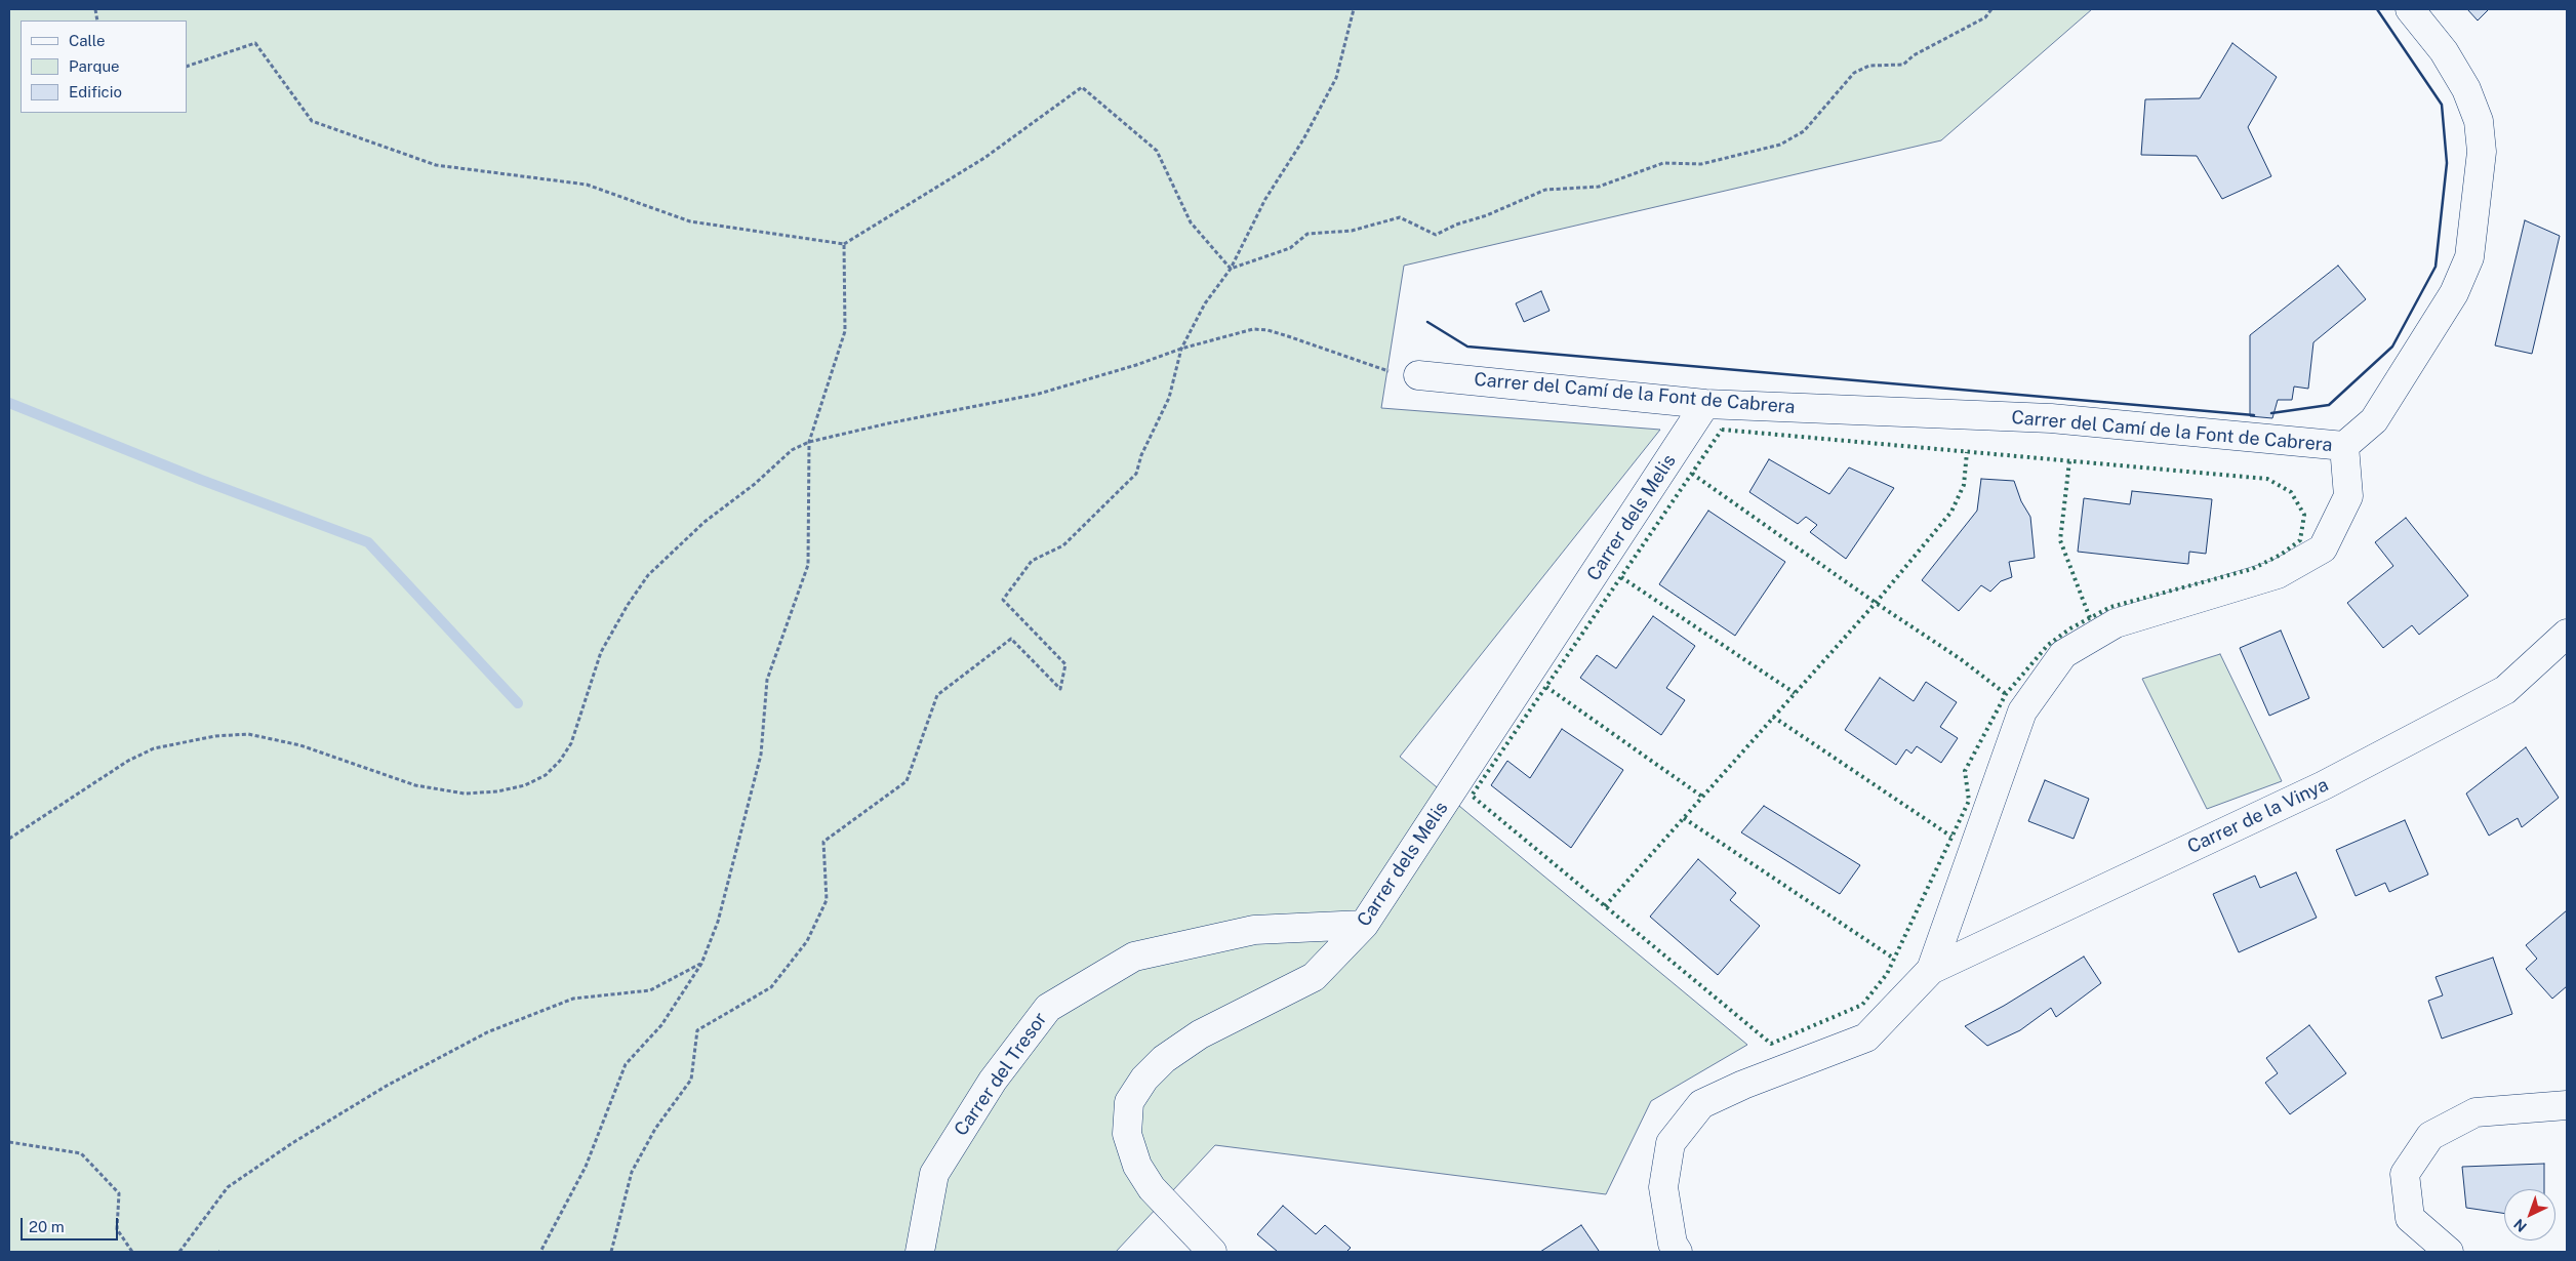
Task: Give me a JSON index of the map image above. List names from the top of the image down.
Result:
{
  "streets": {
    "street": [
      "Carrer del Camí de la Font de Cabrera",
      "Carrer dels Melis",
      "Carrer de la Vinya",
      "Carrer del Tresor"
    ]
  },
  "crossings": [
    ["Carrer del Camí de la Font de Cabrera", "Carrer dels Melis"],
    ["Carrer del Camí de la Font de Cabrera", "Carrer de la Vinya"],
    ["Carrer dels Melis", "Carrer del Tresor"]
  ],
  "legend": ["Calle", "Parque", "Edificio"],
  "scale_bar": "20 m",
  "north": "bottom left"
}
